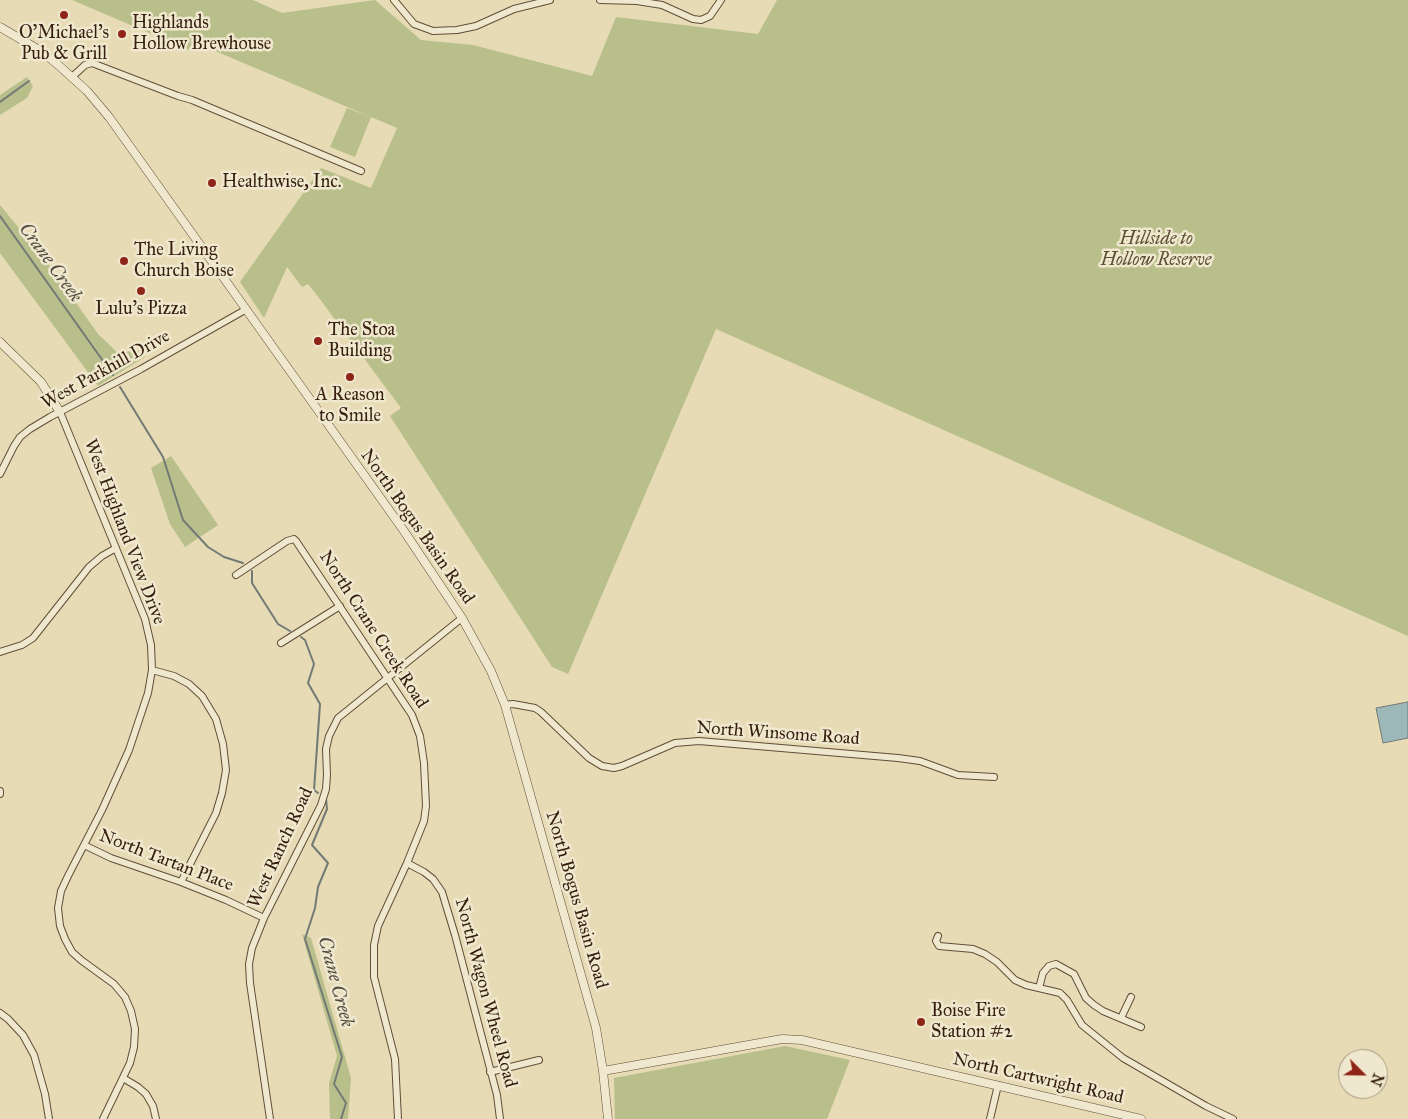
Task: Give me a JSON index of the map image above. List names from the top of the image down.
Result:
{
  "streets": {
    "street": [
      "West Parkhill Drive",
      "North Bogus Basin Road",
      "West Highland View Drive",
      "North Crane Creek Road",
      "North Winsome Road",
      "West Ranch Road",
      "North Tartan Place",
      "North Wagon Wheel Road",
      "North Cartwright Road"
    ]
  },
  "crossings": [
    ["West Parkhill Drive", "North Bogus Basin Road"],
    ["West Parkhill Drive", "West Highland View Drive"],
    ["North Bogus Basin Road", "North Winsome Road"],
    ["North Bogus Basin Road", "West Ranch Road"],
    ["North Bogus Basin Road", "North Cartwright Road"],
    ["West Highland View Drive", "North Tartan Place"],
    ["North Crane Creek Road", "West Ranch Road"],
    ["North Crane Creek Road", "North Wagon Wheel Road"],
    ["West Ranch Road", "North Tartan Place"]
  ],
  "water": ["Crane Creek"],
  "parks": ["Hillside to Hollow Reserve"],
  "places": [
    "O'Michael's Pub & Grill",
    "Highlands Hollow Brewhouse",
    "Healthwise, Inc.",
    "The Living Church Boise",
    "Lulu's Pizza",
    "The Stoa Building",
    "A Reason to Smile",
    "Boise Fire Station #2"
  ],
  "north": "bottom right"
}
